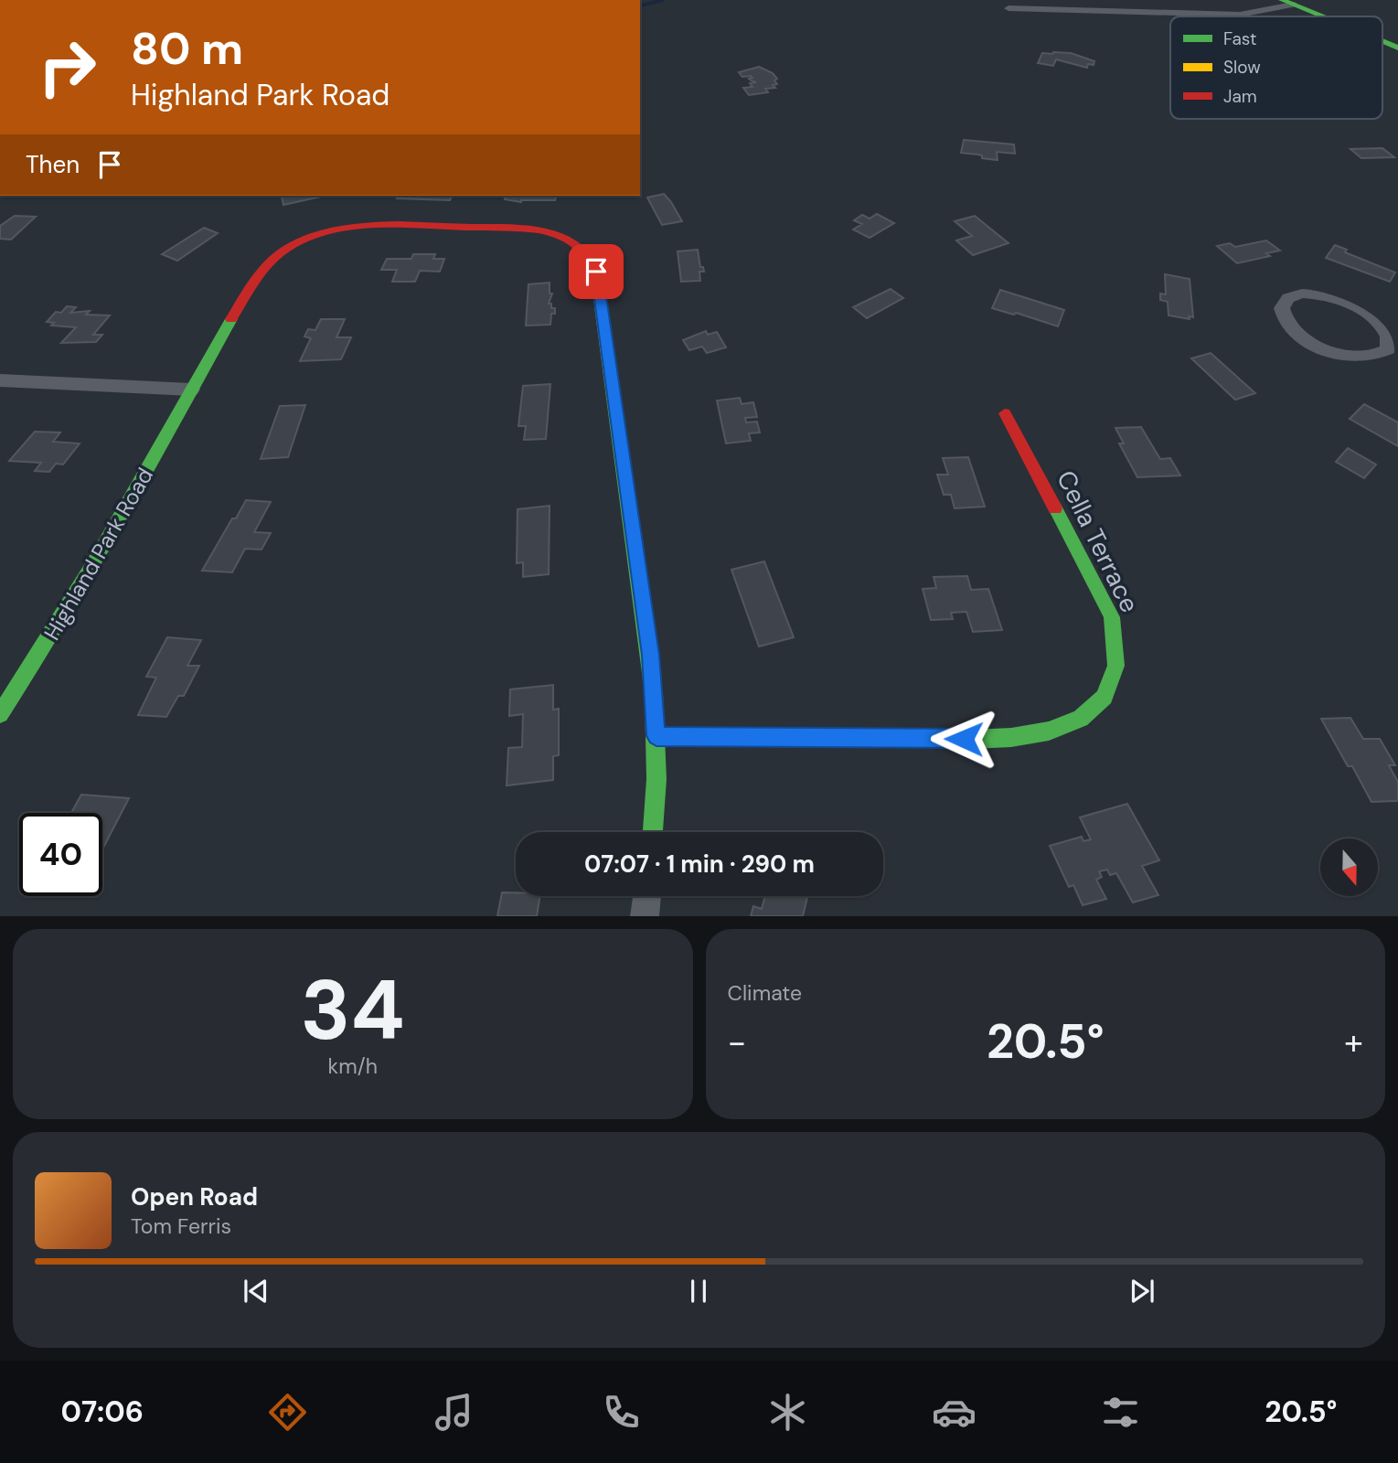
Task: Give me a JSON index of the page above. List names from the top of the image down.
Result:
{
  "streets": {
    "street": ["Cella Terrace", "Highland Park Road"]
  },
  "crossings": [
    ["Cella Terrace", "Highland Park Road"]
  ],
  "legend": ["Fast", "Slow", "Jam"],
  "north": "bottom",
  "page": {
    "turn": ["80 m", "Highland Park Road"],
    "then": "Then",
    "limit": "40",
    "trip": "07:07 · 1 min · 290 m",
    "tile": [
      ["34", "km/h"],
      "Climate"
    ],
    "heat": ["−", "20.5°", "+"],
    "song": ["Open Road", "Tom Ferris"],
    "tabs": ["07:06", "20.5°"]
  }
}
